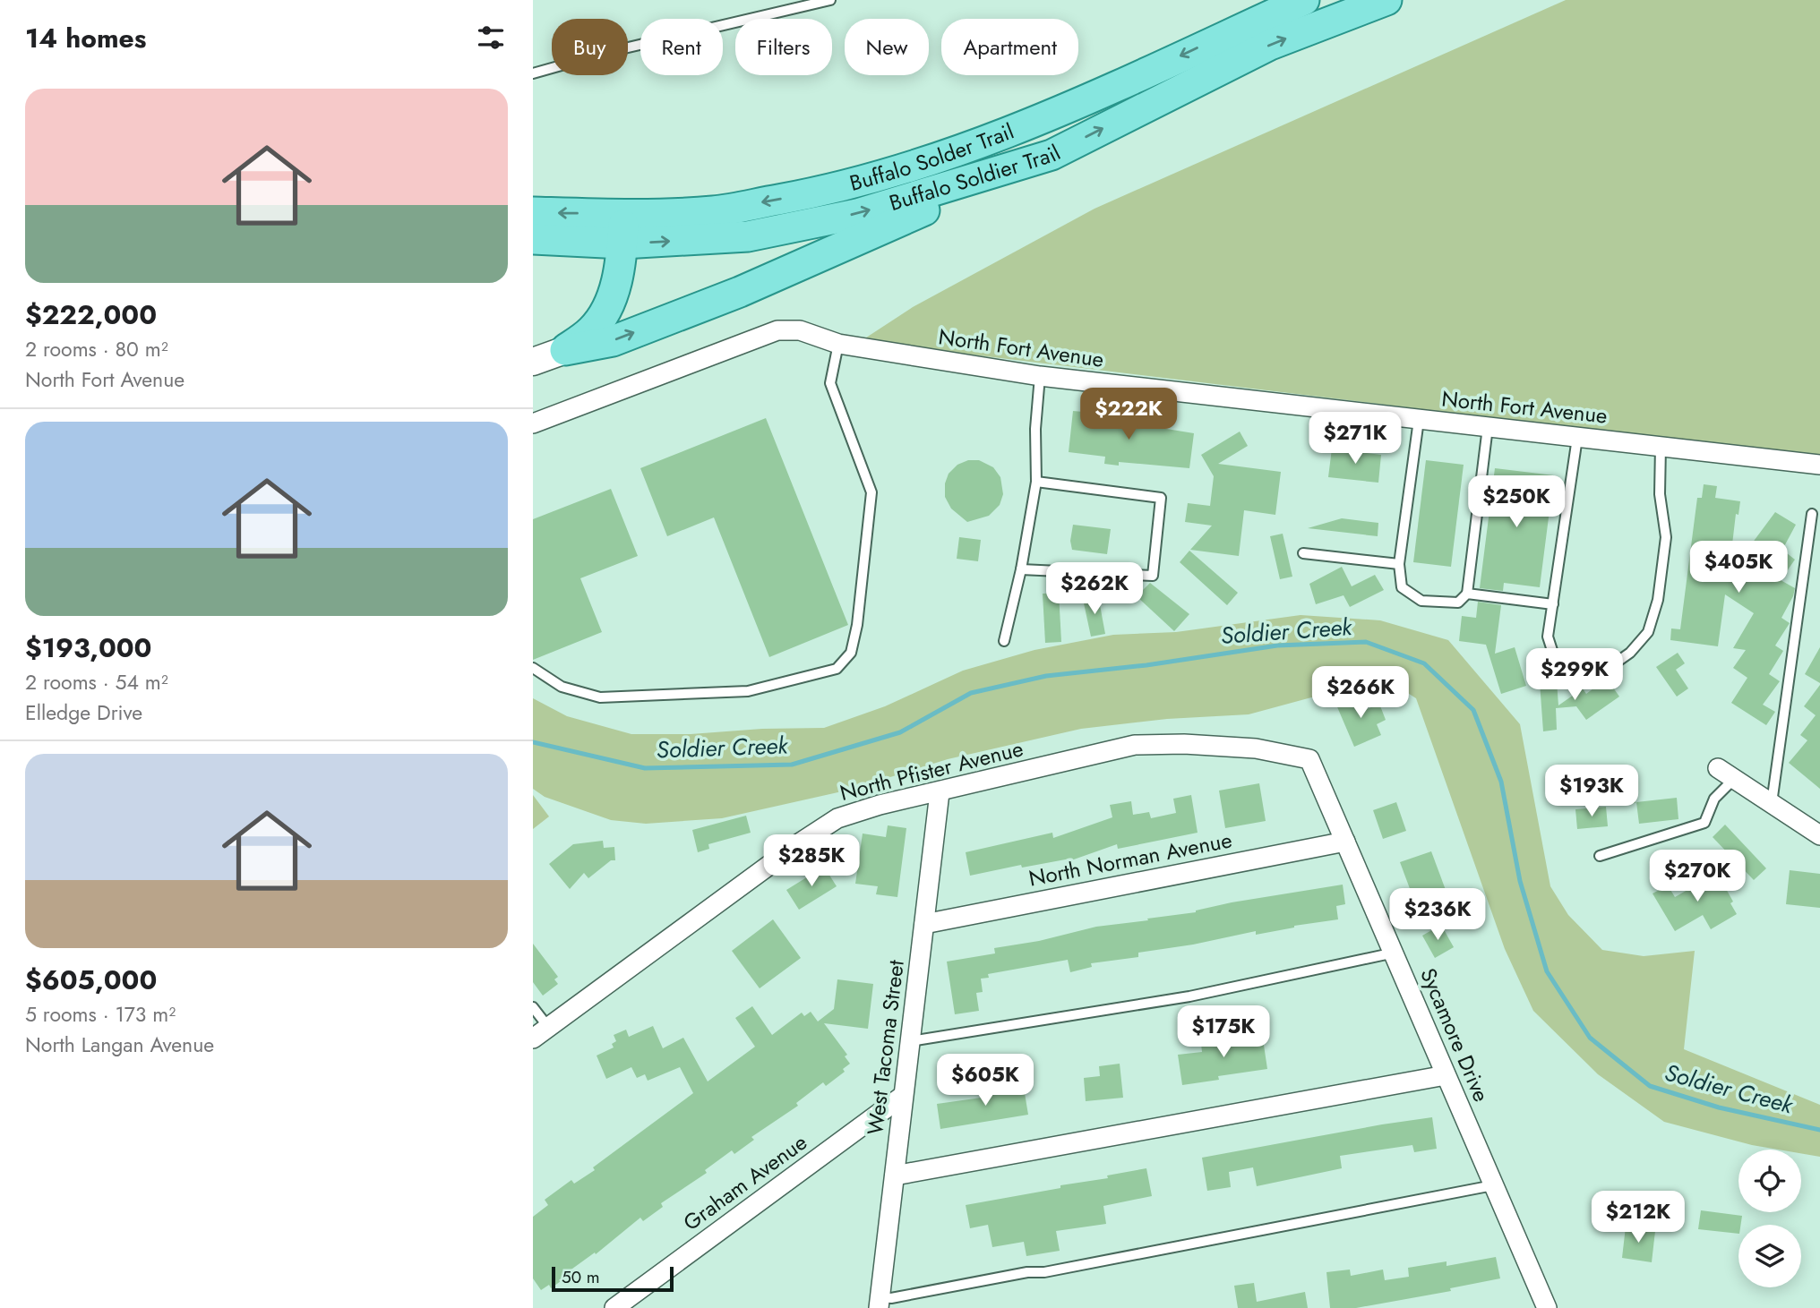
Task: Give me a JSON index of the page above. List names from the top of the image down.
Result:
{
  "streets": {
    "main road": ["Buffalo Solder Trail", "Buffalo Soldier Trail"],
    "street": [
      "North Fort Avenue",
      "North Pfister Avenue",
      "North Norman Avenue",
      "Sycamore Drive",
      "West Tacoma Street",
      "Graham Avenue"
    ]
  },
  "crossings": [
    ["North Pfister Avenue", "Sycamore Drive"],
    ["North Pfister Avenue", "West Tacoma Street"],
    ["North Norman Avenue", "Sycamore Drive"],
    ["North Norman Avenue", "West Tacoma Street"],
    ["West Tacoma Street", "Graham Avenue"]
  ],
  "water": ["Soldier Creek"],
  "scale_bar": "50 m",
  "page": {
    "heading": "14 homes",
    "chip": [
      "Buy",
      "Rent",
      "Filters",
      "New",
      "Apartment"
    ],
    "list": [
      {
        "name": "$222,000",
        "note": "2 rooms · 80 m² · North Fort Avenue"
      },
      {
        "name": "$193,000",
        "note": "2 rooms · 54 m² · Elledge Drive"
      },
      {
        "name": "$605,000",
        "note": "5 rooms · 173 m² · North Langan Avenue"
      }
    ],
    "price": [
      "$222K",
      "$271K",
      "$250K",
      "$405K",
      "$262K",
      "$299K",
      "$266K",
      "$193K",
      "$285K",
      "$270K",
      "$236K",
      "$175K",
      "$605K",
      "$212K"
    ],
    "scale": "50 m"
  }
}
